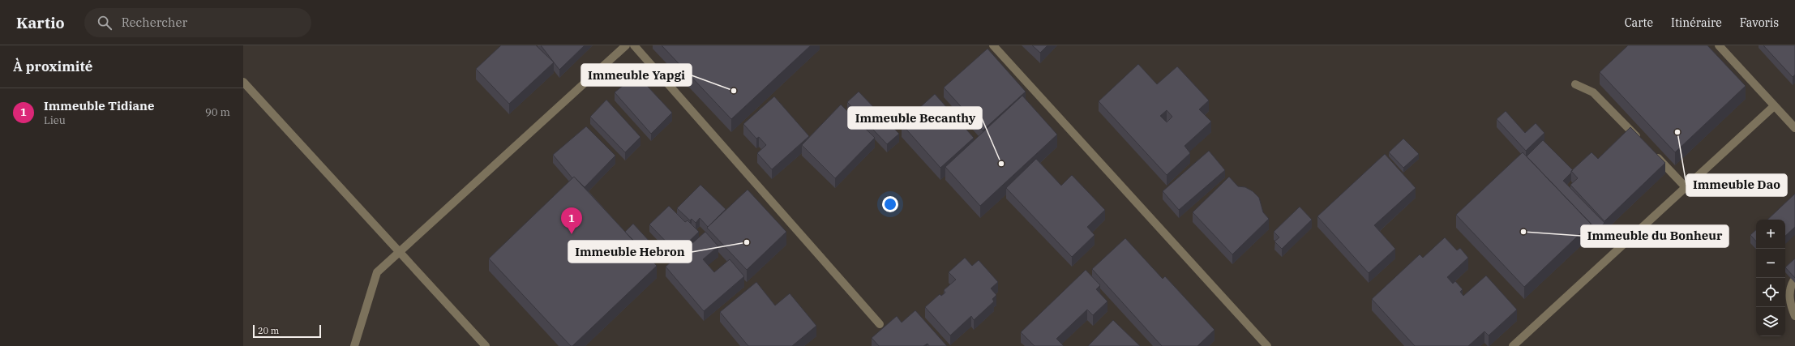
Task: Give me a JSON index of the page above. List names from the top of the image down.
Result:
{
  "places": [
    "Immeuble Yapgi",
    "Immeuble Dao",
    "Immeuble Becanthy",
    "Immeuble du Bonheur",
    "Immeuble Hebron"
  ],
  "scale_bar": "20 m",
  "page": {
    "header": "Kartio",
    "search": "Rechercher",
    "nav": ["Carte", "Itinéraire", "Favoris"],
    "heading": "À proximité",
    "list": [
      {
        "mark": "1",
        "name": "Immeuble Tidiane",
        "note": "Lieu",
        "value": "90 m"
      }
    ],
    "pins": "1",
    "map_buttons": ["+", "−"],
    "scale": "20 m"
  }
}
